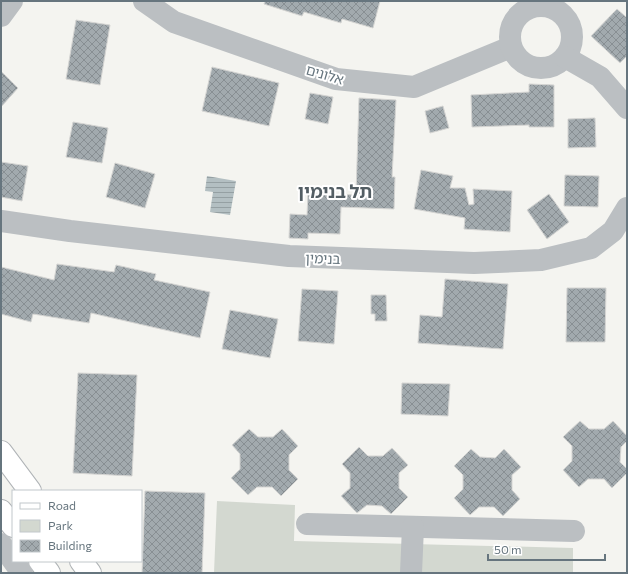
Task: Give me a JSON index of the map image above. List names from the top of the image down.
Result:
{
  "streets": {
    "street": ["אלונים", "בנימין"]
  },
  "districts": ["תל בנימין"],
  "legend": ["Road", "Park", "Building"],
  "scale_bar": "50 m"
}
